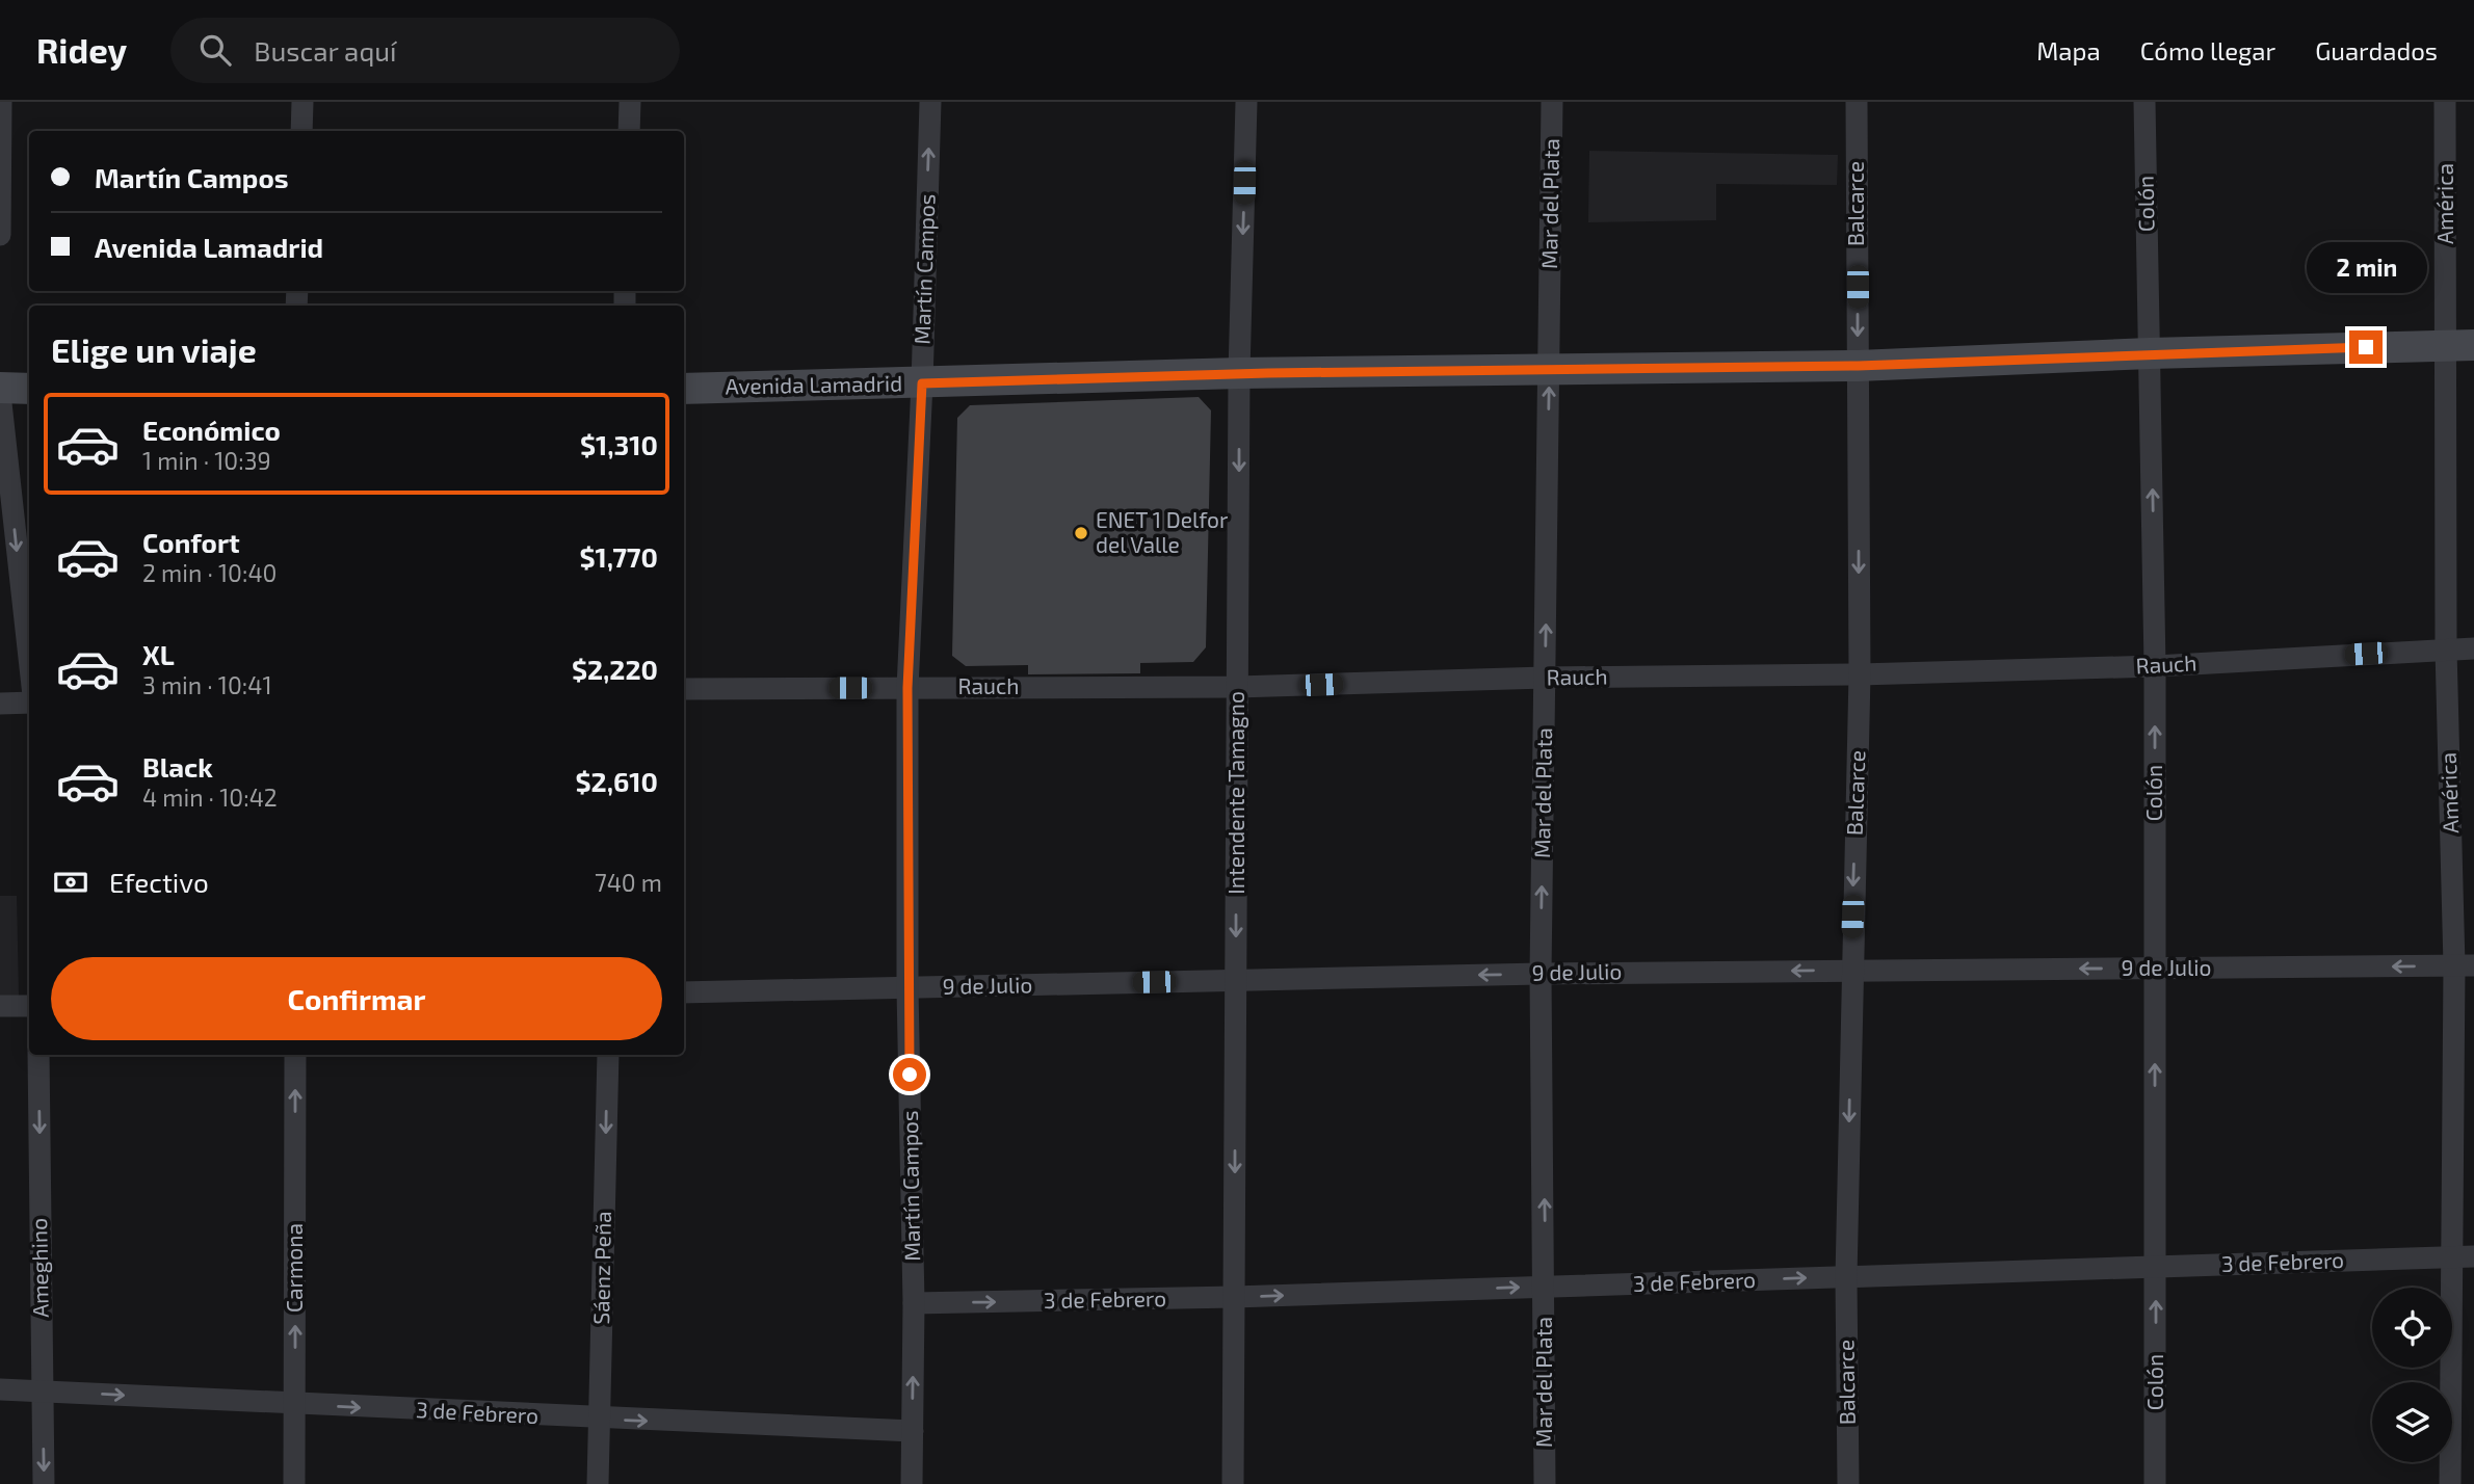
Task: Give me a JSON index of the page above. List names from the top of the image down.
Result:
{
  "streets": {
    "main road": ["Avenida Lamadrid"],
    "street": [
      "Mar del Plata",
      "Balcarce",
      "Colón",
      "América",
      "Martín Campos",
      "Rauch",
      "Intendente Tamagno",
      "9 de Julio",
      "3 de Febrero",
      "Ameghino",
      "Carmona",
      "Sáenz Peña"
    ]
  },
  "crossings": [
    ["Mar del Plata", "Avenida Lamadrid"],
    ["Mar del Plata", "Rauch"],
    ["Mar del Plata", "9 de Julio"],
    ["Mar del Plata", "3 de Febrero"],
    ["Balcarce", "Avenida Lamadrid"],
    ["Balcarce", "Rauch"],
    ["Balcarce", "9 de Julio"],
    ["Balcarce", "3 de Febrero"],
    ["Colón", "Avenida Lamadrid"],
    ["Colón", "Rauch"],
    ["Colón", "9 de Julio"],
    ["Colón", "3 de Febrero"],
    ["América", "Avenida Lamadrid"],
    ["América", "Rauch"],
    ["América", "9 de Julio"],
    ["América", "3 de Febrero"],
    ["Martín Campos", "Avenida Lamadrid"],
    ["Martín Campos", "Rauch"],
    ["Martín Campos", "9 de Julio"],
    ["Martín Campos", "3 de Febrero"],
    ["Avenida Lamadrid", "Intendente Tamagno"],
    ["Rauch", "Intendente Tamagno"],
    ["Intendente Tamagno", "9 de Julio"],
    ["Intendente Tamagno", "3 de Febrero"],
    ["3 de Febrero", "Ameghino"],
    ["3 de Febrero", "Carmona"],
    ["3 de Febrero", "Sáenz Peña"]
  ],
  "one_way": [
    "Mar del Plata",
    "Balcarce",
    "Colón",
    "Intendente Tamagno",
    "9 de Julio",
    "3 de Febrero",
    "Ameghino",
    "Carmona",
    "Sáenz Peña"
  ],
  "places": ["ENET 1 Delfor del Valle"],
  "page": {
    "header": "Ridey",
    "search": "Buscar aquí",
    "nav": ["Mapa", "Cómo llegar", "Guardados"],
    "banner": ["Martín Campos", "Avenida Lamadrid"],
    "bubble": "2 min",
    "heading": "Elige un viaje",
    "list": [
      {
        "name": "Económico",
        "note": "1 min · 10:39",
        "value": "$1,310"
      },
      {
        "name": "Confort",
        "note": "2 min · 10:40",
        "value": "$1,770"
      },
      {
        "name": "XL",
        "note": "3 min · 10:41",
        "value": "$2,220"
      },
      {
        "name": "Black",
        "note": "4 min · 10:42",
        "value": "$2,610"
      }
    ],
    "pay": ["Efectivo", "740 m"],
    "buttons": "Confirmar"
  }
}
